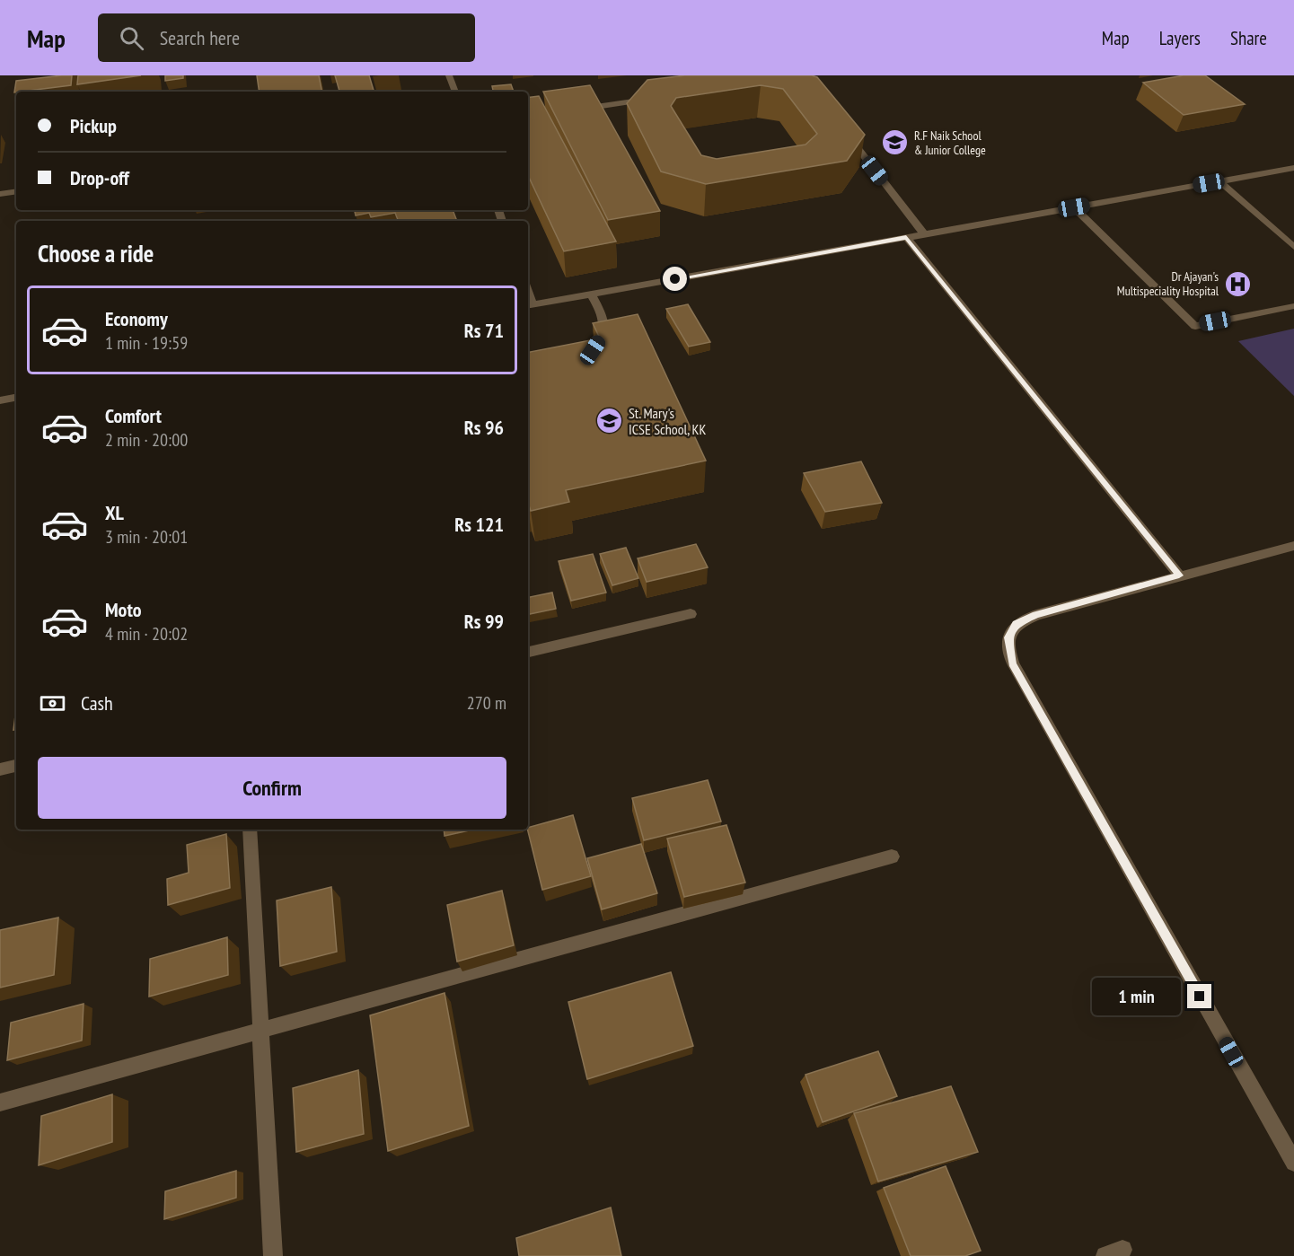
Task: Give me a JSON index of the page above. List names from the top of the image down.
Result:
{
  "places": {
    "school or university": ["R.F Naik School & Junior College", "St. Mary's ICSE School, KK"],
    "hospital": ["Dr Ajayan's Multispeciality Hospital"]
  },
  "page": {
    "header": "Map",
    "search": "Search here",
    "nav": ["Map", "Layers", "Share"],
    "banner": ["Pickup", "Drop-off"],
    "heading": "Choose a ride",
    "list": [
      {
        "name": "Economy",
        "note": "1 min · 19:59",
        "value": "Rs 71"
      },
      {
        "name": "Comfort",
        "note": "2 min · 20:00",
        "value": "Rs 96"
      },
      {
        "name": "XL",
        "note": "3 min · 20:01",
        "value": "Rs 121"
      },
      {
        "name": "Moto",
        "note": "4 min · 20:02",
        "value": "Rs 99"
      }
    ],
    "pay": ["Cash", "270 m"],
    "buttons": "Confirm",
    "bubble": "1 min"
  }
}
